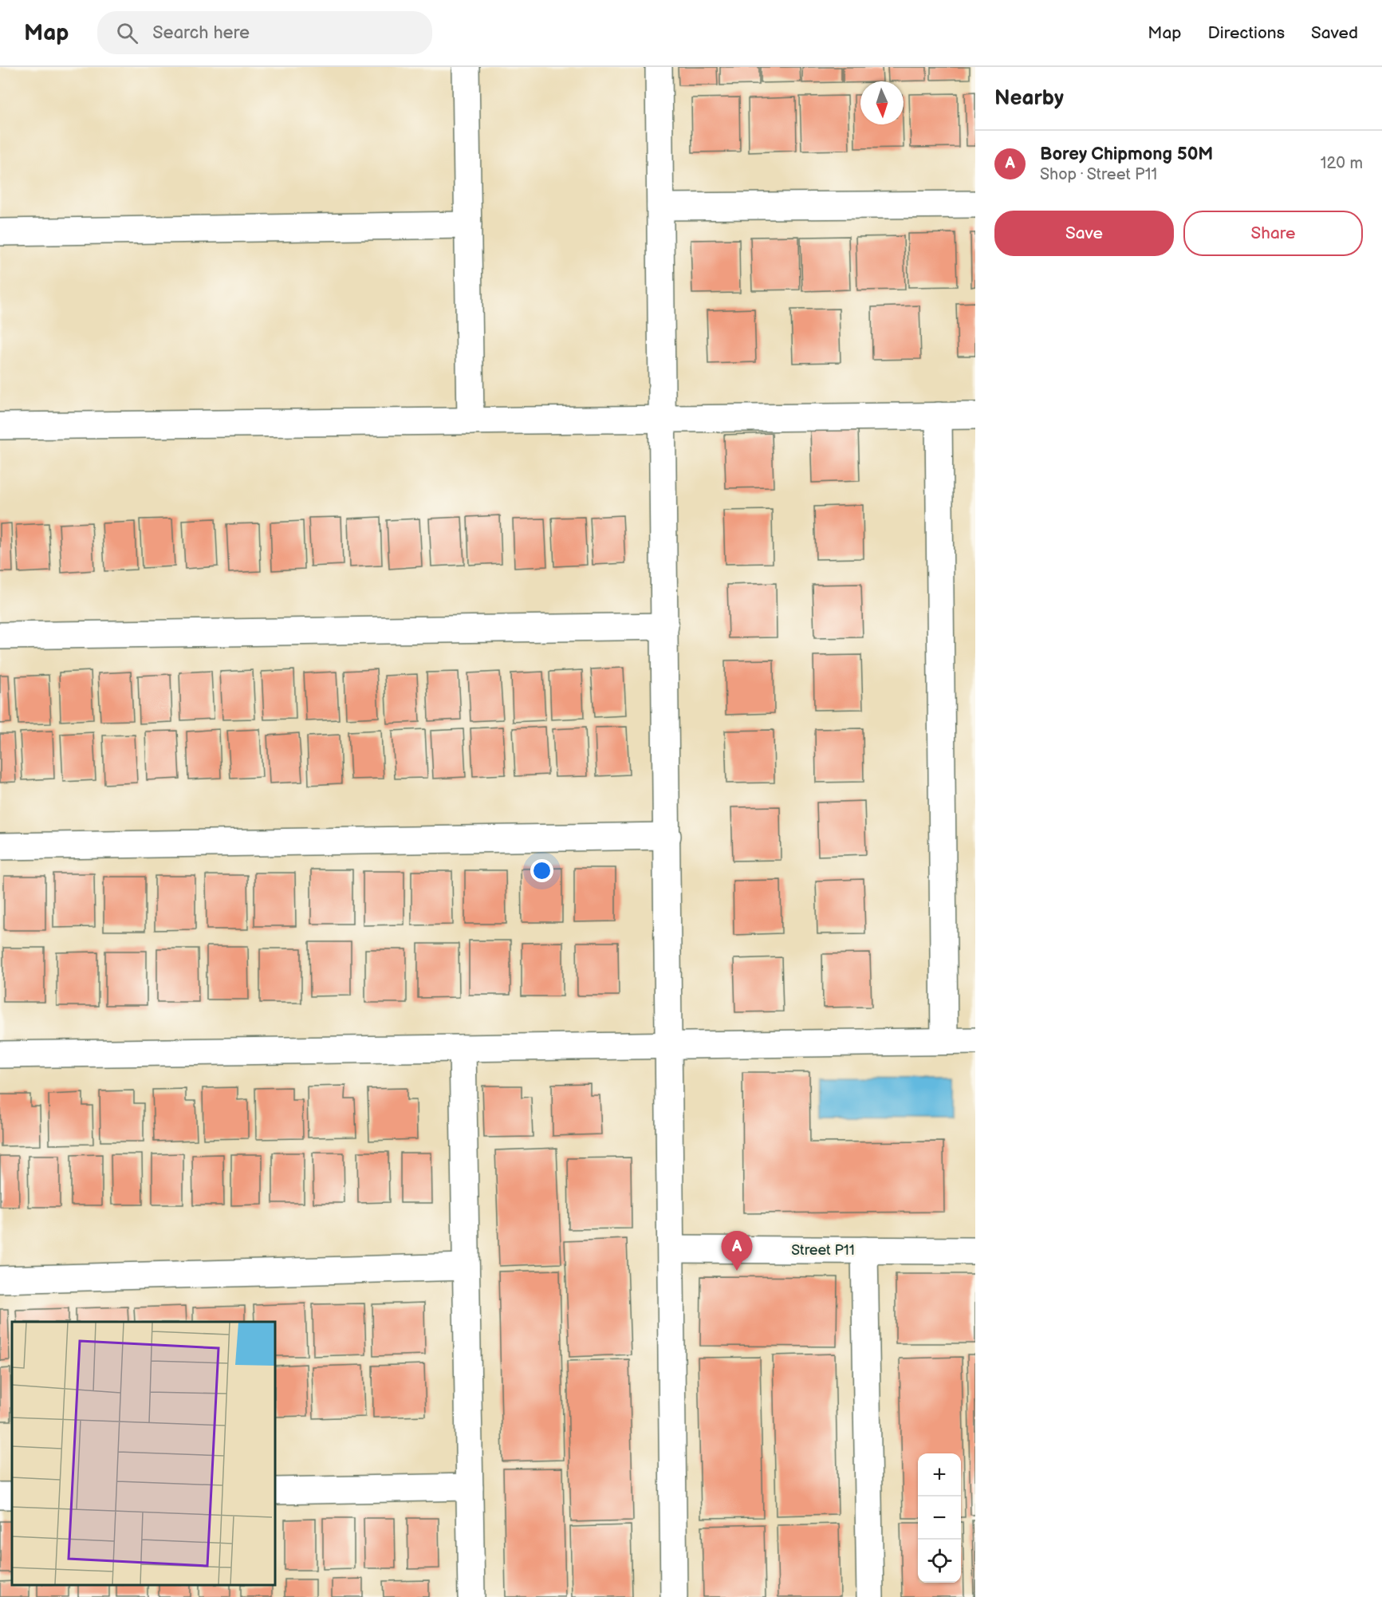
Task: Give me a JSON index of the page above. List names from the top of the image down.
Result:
{
  "streets": {
    "street": ["Street P11"]
  },
  "north": "bottom",
  "page": {
    "header": "Map",
    "search": "Search here",
    "nav": ["Map", "Directions", "Saved"],
    "heading": "Nearby",
    "list": [
      {
        "mark": "A",
        "name": "Borey Chipmong 50M",
        "note": "Shop · Street P11",
        "value": "120 m"
      }
    ],
    "buttons": ["Save", "Share"],
    "pins": "A",
    "map_buttons": ["+", "−"]
  }
}
